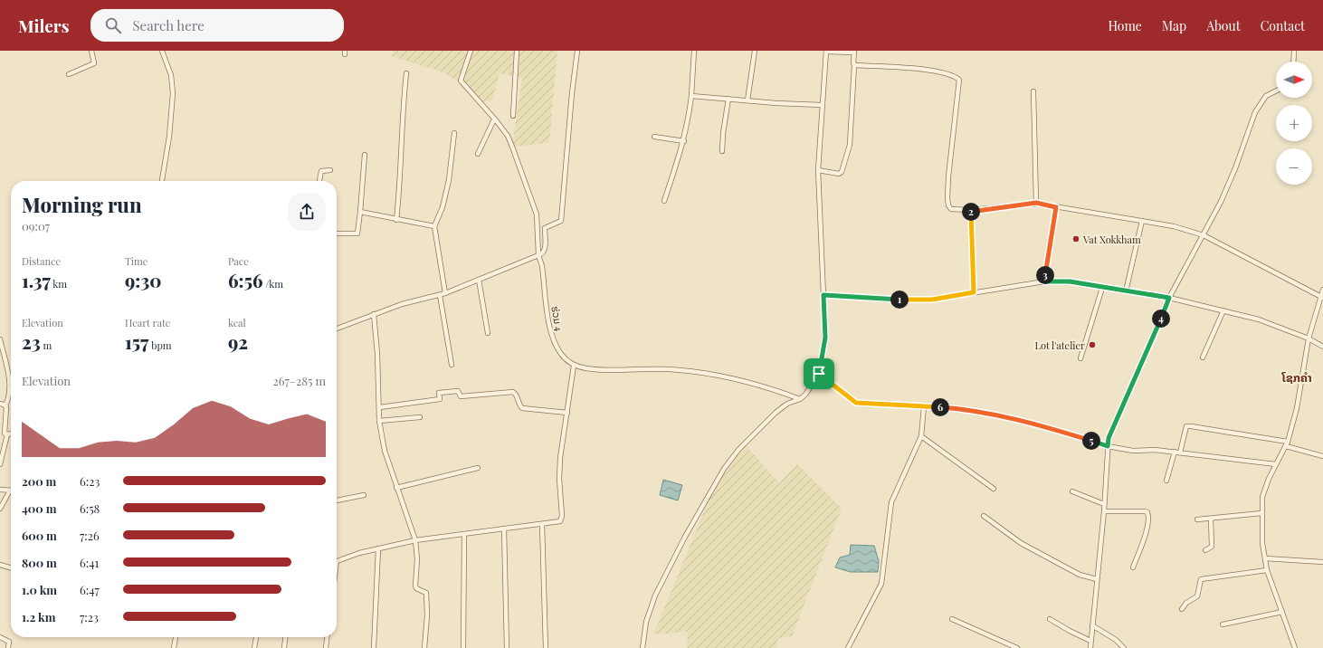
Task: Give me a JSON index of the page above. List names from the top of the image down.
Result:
{
  "streets": {
    "street": ["ຮ່ວມ 4"]
  },
  "districts": ["ໂຊກຄຳ"],
  "places": ["Vat Xokkham", "Lot l'atelier"],
  "north": "right",
  "page": {
    "header": "Milers",
    "search": "Search here",
    "nav": [
      "Home",
      "Map",
      "About",
      "Contact"
    ],
    "map_buttons": ["+", "−"],
    "heading": ["Morning run", "09:07"],
    "pins": [
      "2",
      "3",
      "1",
      "4",
      "6",
      "5"
    ],
    "stats": [
      ["Distance", "1.37 km"],
      ["Time", "9:30"],
      ["Pace", "6:56 /km"],
      ["Elevation", "23 m"],
      ["Heart rate", "157 bpm"],
      ["kcal", "92"]
    ],
    "chart": ["Elevation", "267–285 m"],
    "list": [
      {
        "name": "200 m",
        "note": "6:23"
      },
      {
        "name": "400 m",
        "note": "6:58"
      },
      {
        "name": "600 m",
        "note": "7:26"
      },
      {
        "name": "800 m",
        "note": "6:41"
      },
      {
        "name": "1.0 km",
        "note": "6:47"
      },
      {
        "name": "1.2 km",
        "note": "7:23"
      }
    ]
  }
}
